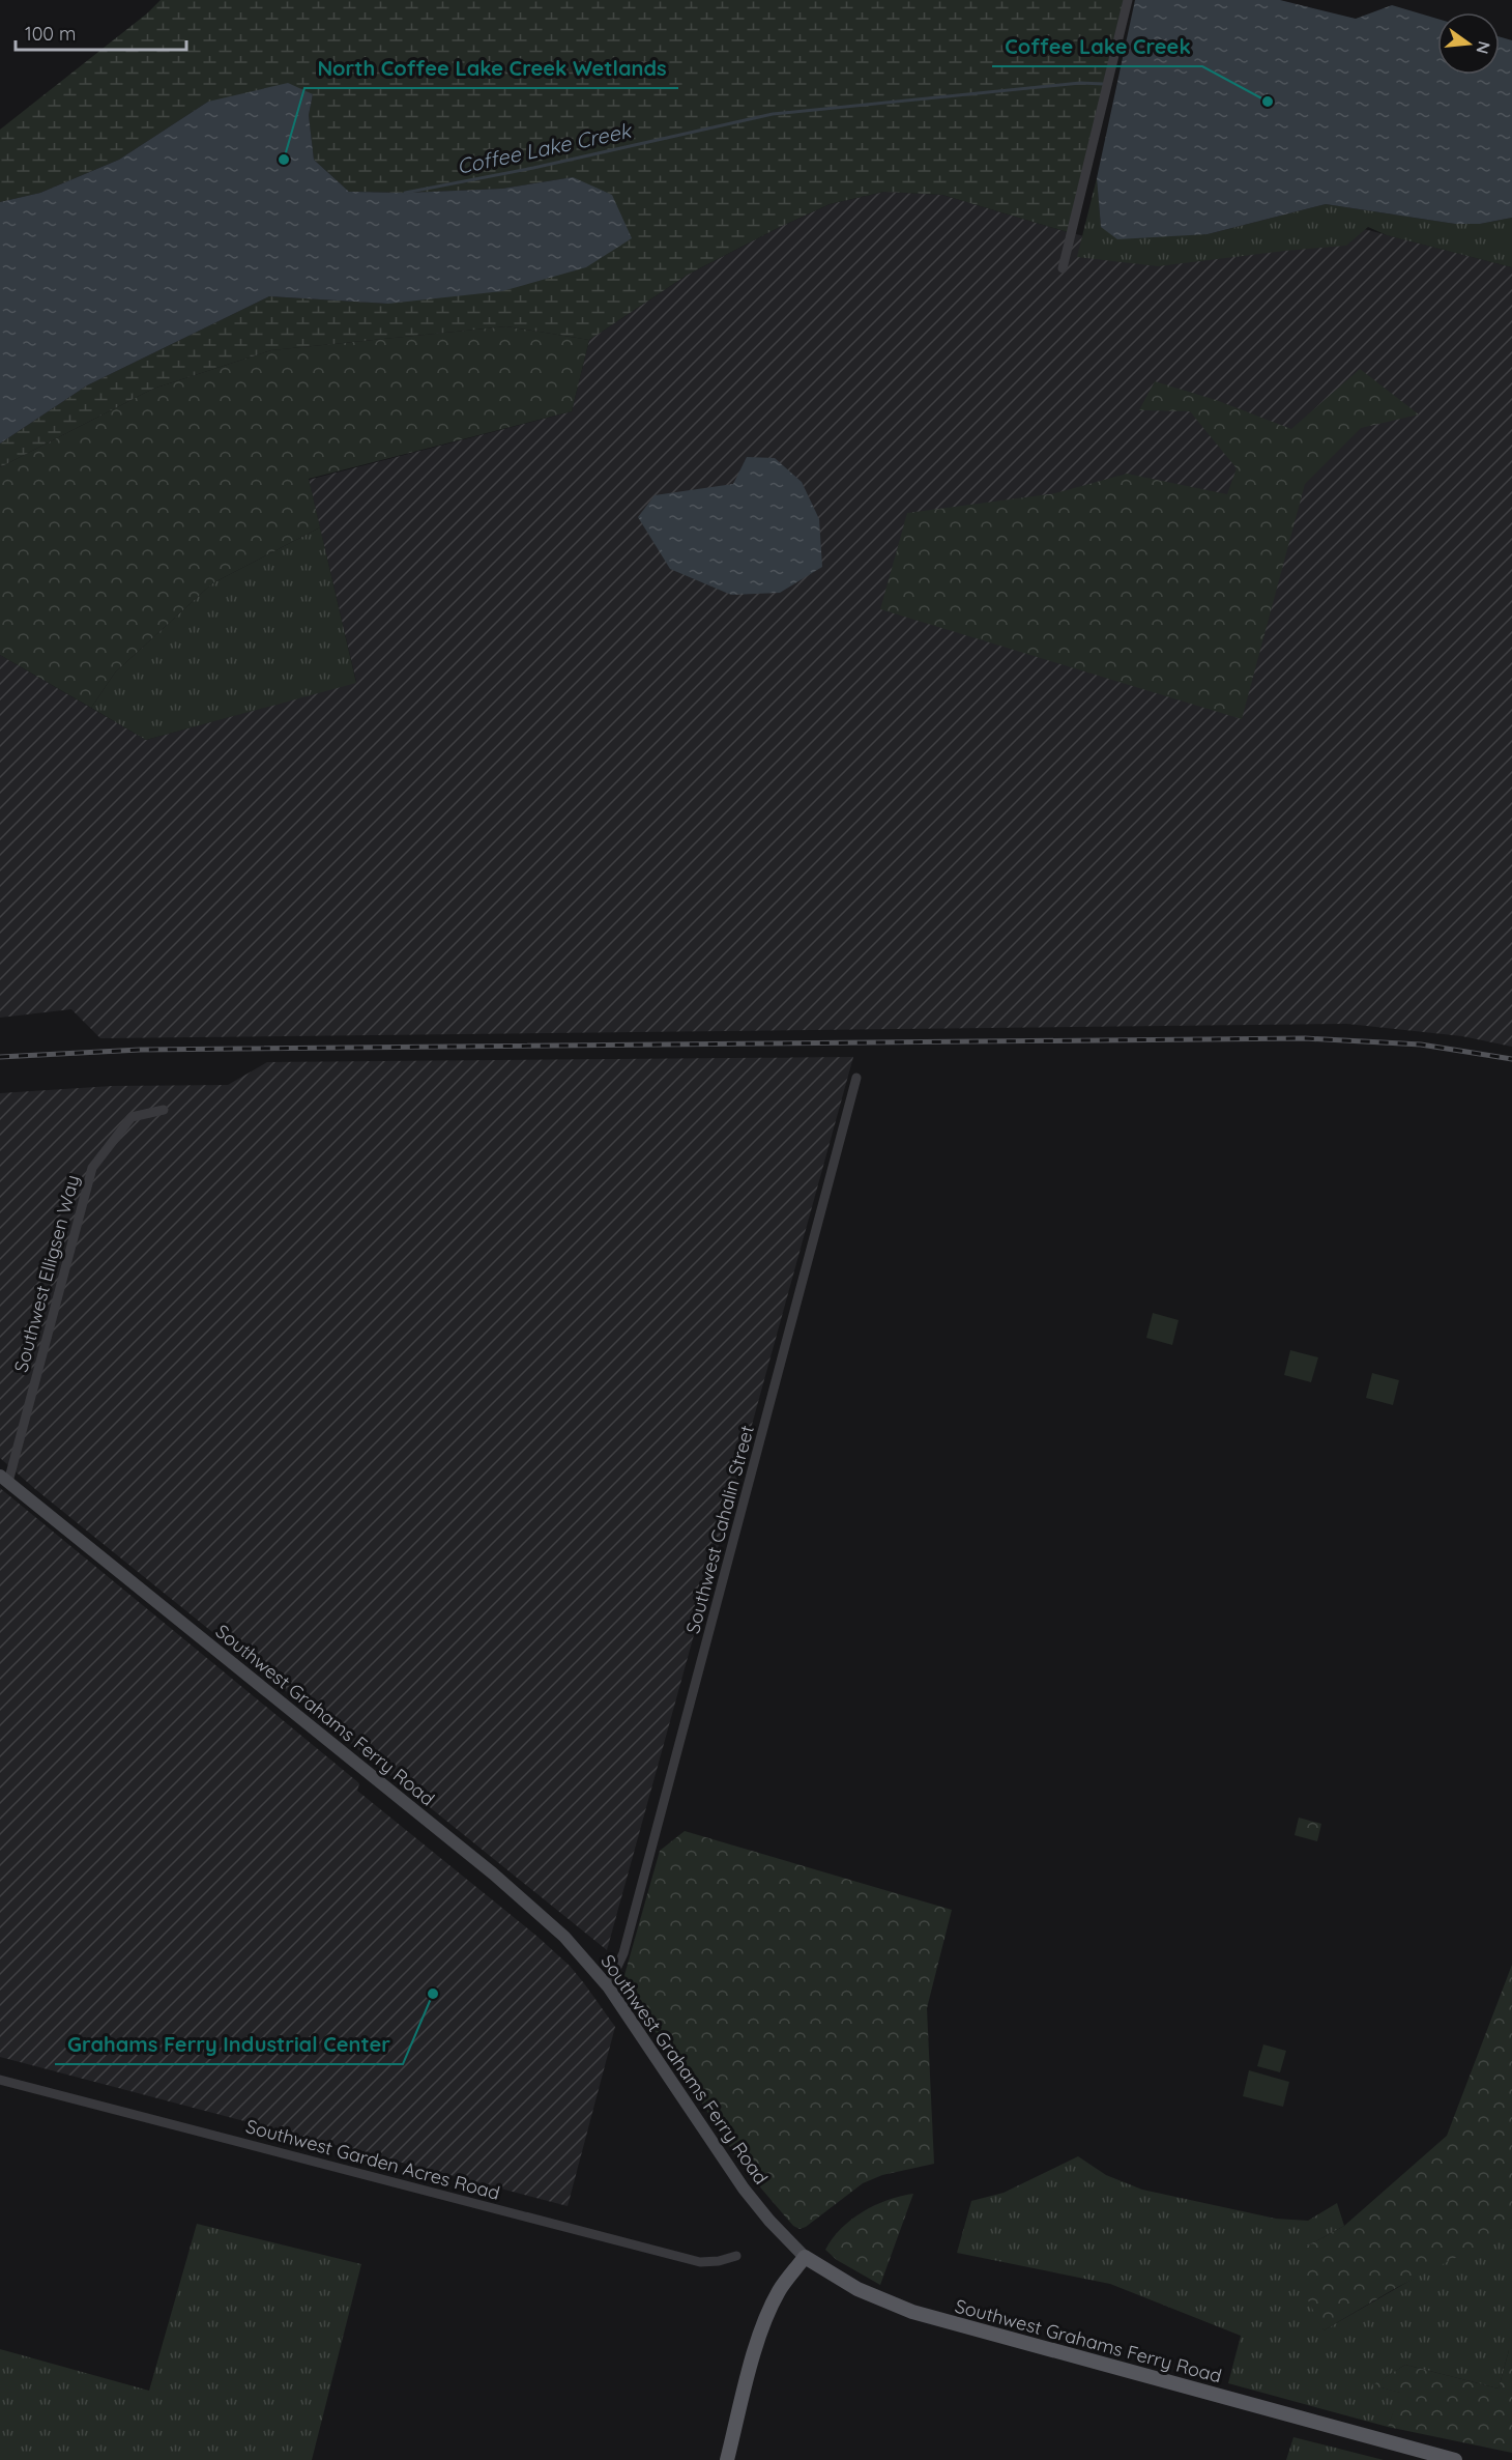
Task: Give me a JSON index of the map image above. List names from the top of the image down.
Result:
{
  "streets": {
    "main road": ["Southwest Grahams Ferry Road"],
    "street": ["Southwest Elligsen Way", "Southwest Cahalin Street", "Southwest Garden Acres Road"]
  },
  "crossings": [
    ["Southwest Elligsen Way", "Southwest Grahams Ferry Road"],
    ["Southwest Cahalin Street", "Southwest Grahams Ferry Road"]
  ],
  "water": ["Coffee Lake Creek"],
  "places": ["Coffee Lake Creek", "North Coffee Lake Creek Wetlands", "Grahams Ferry Industrial Center"],
  "scale_bar": "100 m",
  "north": "right"
}
